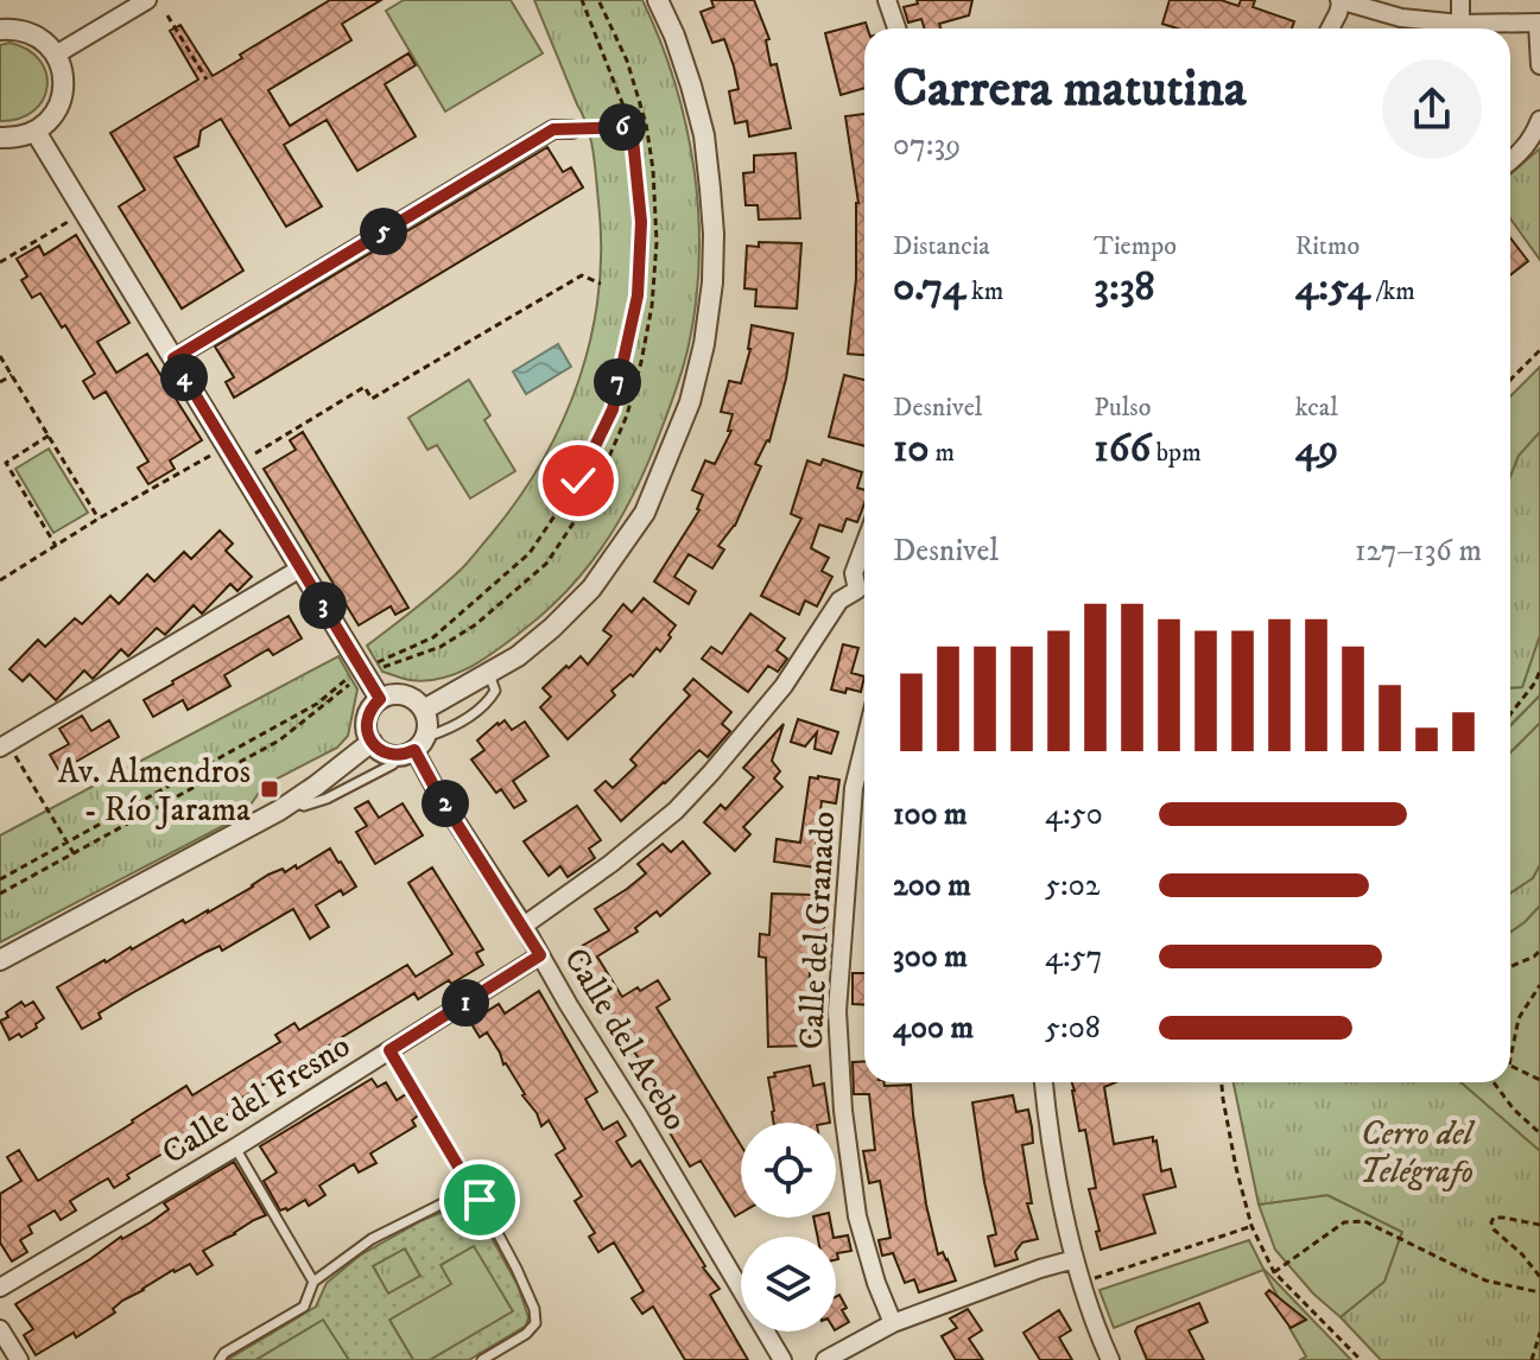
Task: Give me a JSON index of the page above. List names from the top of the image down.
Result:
{
  "streets": {
    "street": ["Calle del Granado", "Calle del Acebo", "Calle del Fresno"]
  },
  "crossings": [
    ["Calle del Acebo", "Calle del Fresno"]
  ],
  "parks": ["Cerro del Telégrafo"],
  "places": {
    "transit": ["Av. Almendros - Río Jarama"]
  },
  "page": {
    "heading": ["Carrera matutina", "07:39"],
    "pins": [
      "6",
      "5",
      "4",
      "7",
      "3",
      "2",
      "1"
    ],
    "stats": [
      ["Distancia", "0.74 km"],
      ["Tiempo", "3:38"],
      ["Ritmo", "4:54 /km"],
      ["Desnivel", "10 m"],
      ["Pulso", "166 bpm"],
      ["kcal", "49"]
    ],
    "chart": ["Desnivel", "127–136 m"],
    "list": [
      {
        "name": "100 m",
        "note": "4:50"
      },
      {
        "name": "200 m",
        "note": "5:02"
      },
      {
        "name": "300 m",
        "note": "4:57"
      },
      {
        "name": "400 m",
        "note": "5:08"
      }
    ]
  }
}
